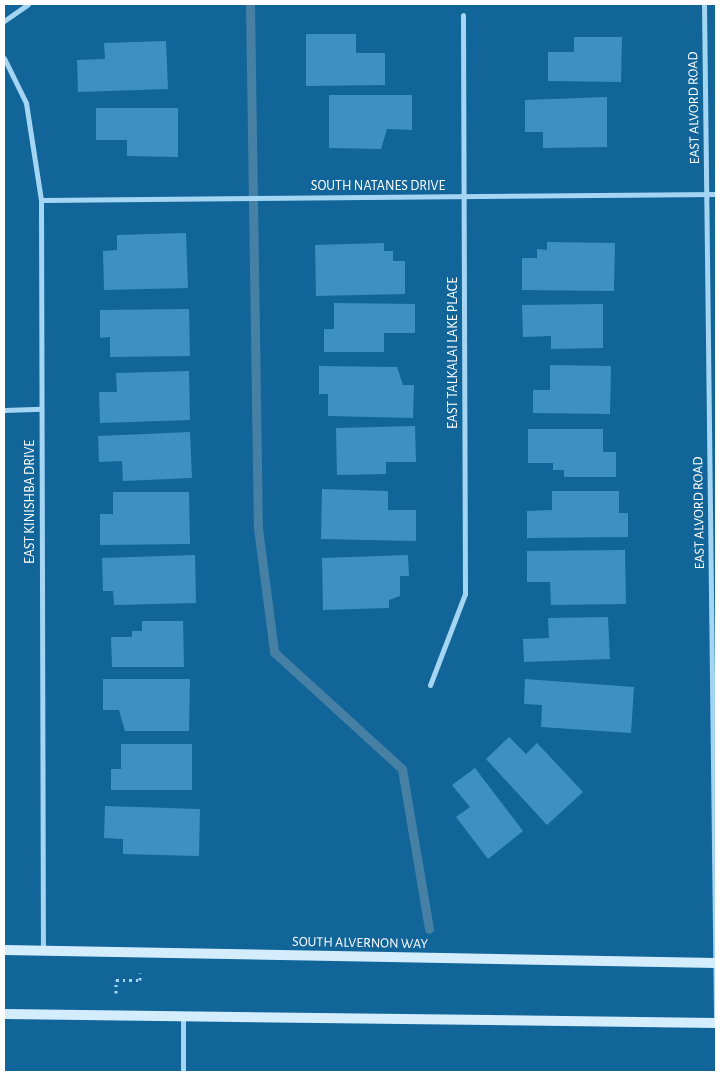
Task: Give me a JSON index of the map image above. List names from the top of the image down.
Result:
{
  "streets": {
    "main road": ["SOUTH ALVERNON WAY"],
    "street": [
      "EAST ALVORD ROAD",
      "SOUTH NATANES DRIVE",
      "EAST TALKALAI LAKE PLACE",
      "EAST KINISHBA DRIVE"
    ]
  },
  "crossings": [
    ["EAST ALVORD ROAD", "SOUTH NATANES DRIVE"],
    ["EAST ALVORD ROAD", "SOUTH ALVERNON WAY"],
    ["SOUTH NATANES DRIVE", "EAST TALKALAI LAKE PLACE"],
    ["SOUTH NATANES DRIVE", "EAST KINISHBA DRIVE"],
    ["EAST KINISHBA DRIVE", "SOUTH ALVERNON WAY"]
  ]
}
